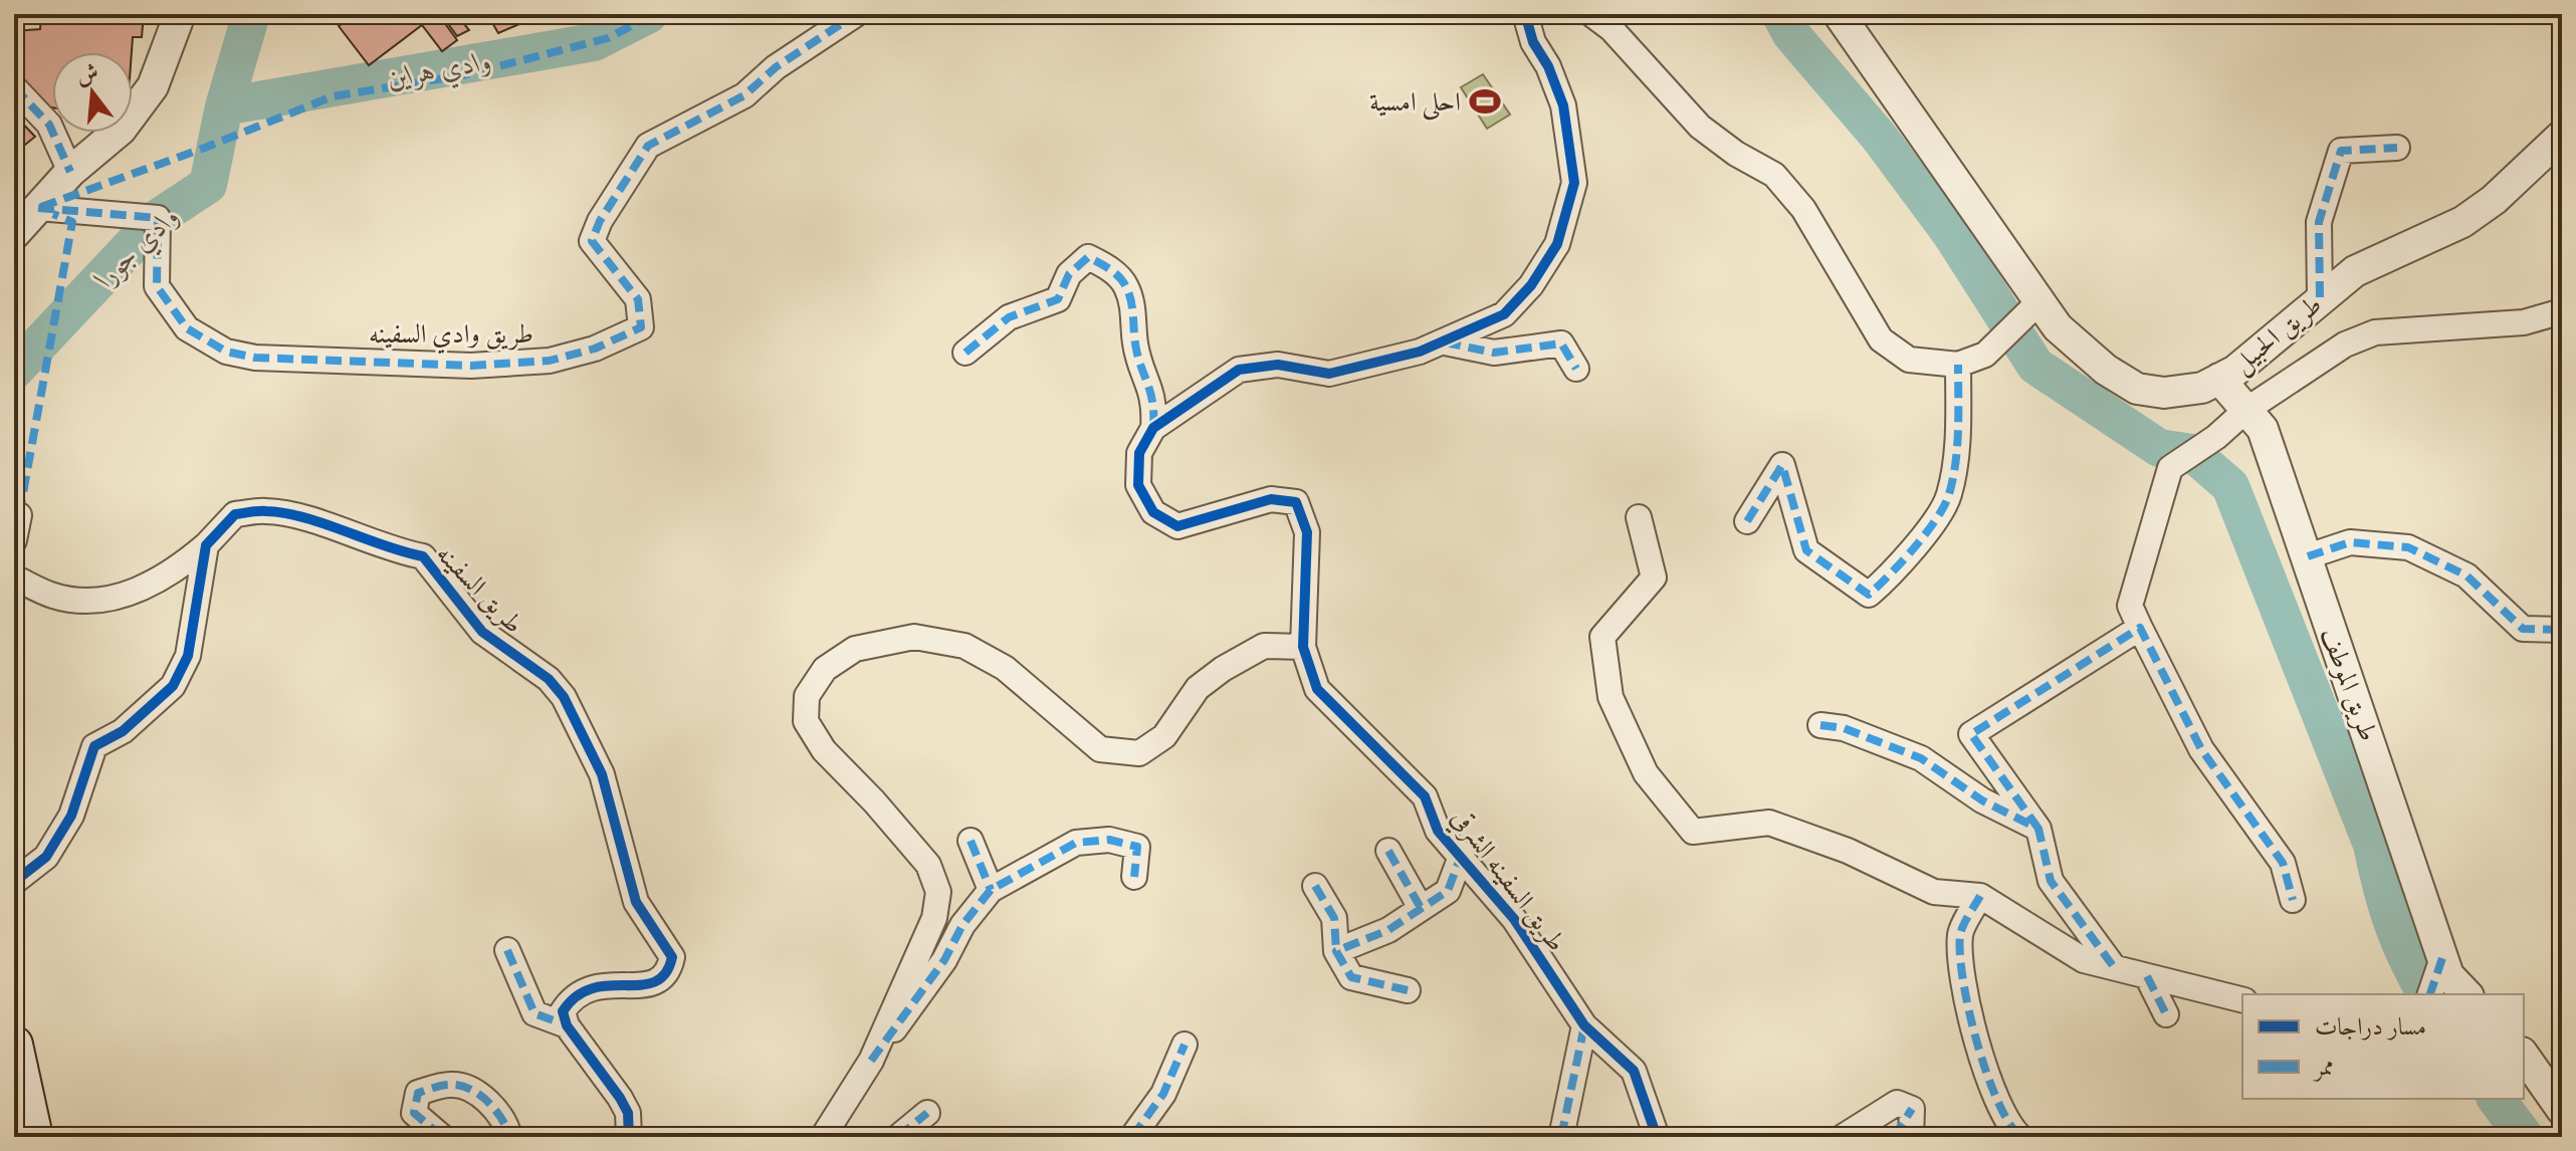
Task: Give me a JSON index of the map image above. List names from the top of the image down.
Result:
{
  "streets": {
    "street": [
      "طريق وادي السفينه",
      "طريق الحبيل",
      "طريق السفينه",
      "طريق الموطف",
      "طريق السفينه الشرقي"
    ]
  },
  "crossings": [
    ["طريق الحبيل", "طريق الموطف"]
  ],
  "water": ["وادي هراين", "وادي جورا"],
  "places": {
    "sports": ["احلى امسية"]
  },
  "legend": ["مسار دراجات", "ممر"],
  "north": "top"
}
